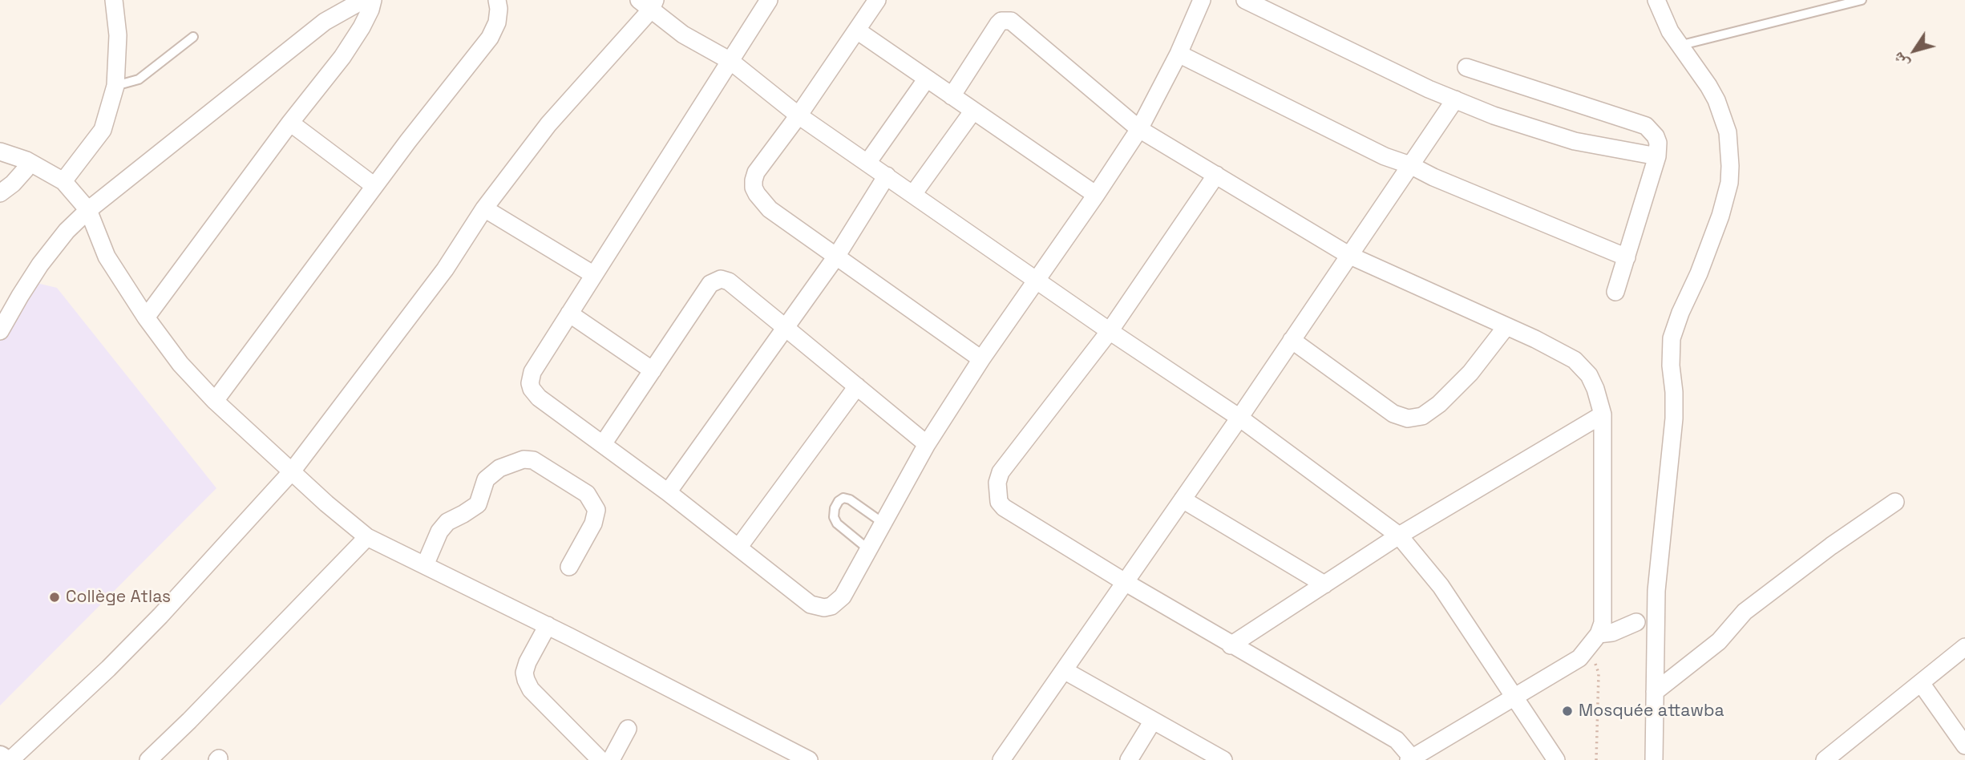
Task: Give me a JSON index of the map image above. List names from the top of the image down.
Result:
{
  "places": ["Collège Atlas", "Mosquée attawba"],
  "north": "bottom left"
}
